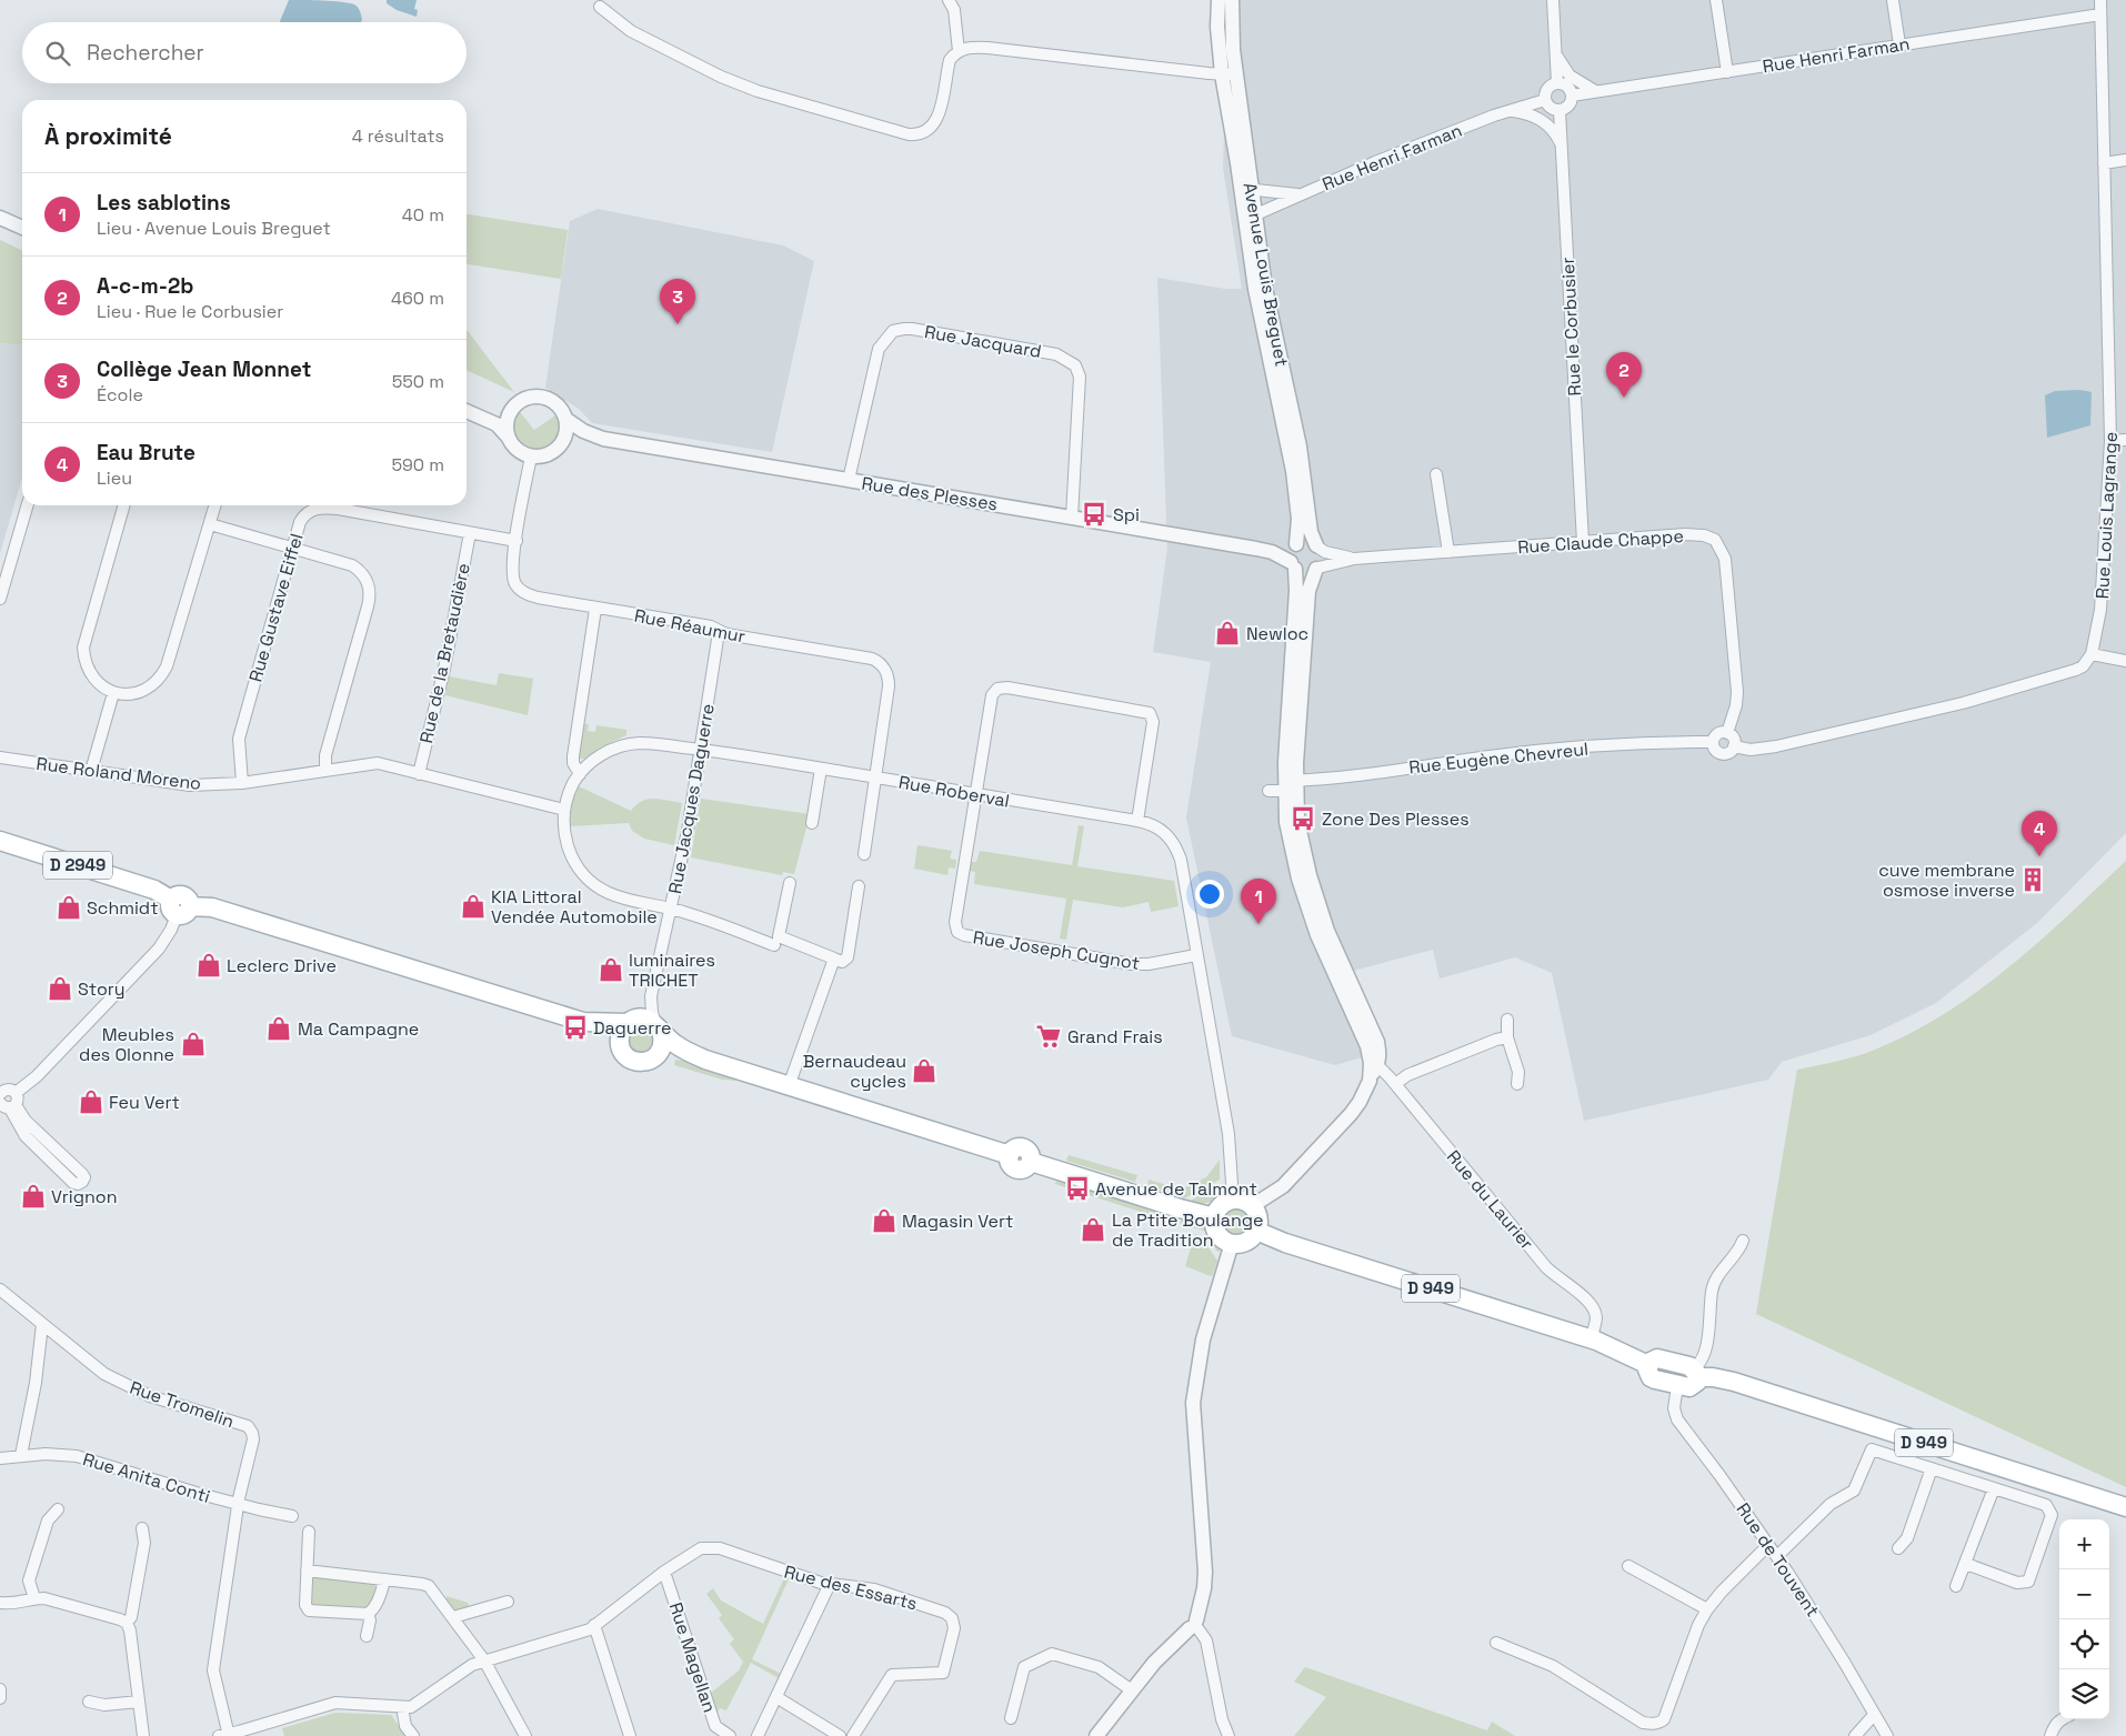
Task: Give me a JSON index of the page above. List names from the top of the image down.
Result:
{
  "streets": {
    "main road": ["D 2949", "D 949"],
    "street": [
      "Rue Henri Farman",
      "Avenue Louis Breguet",
      "Rue le Corbusier",
      "Rue Jacquard",
      "Rue des Plesses",
      "Rue Louis Lagrange",
      "Rue Claude Chappe",
      "Rue Gustave Eiffel",
      "Rue Réaumur",
      "Rue de la Bretaudière",
      "Rue Eugène Chevreul",
      "Rue Roland Moreno",
      "Rue Roberval",
      "Rue Jacques Daguerre",
      "Rue Joseph Cugnot",
      "Rue du Laurier",
      "Rue Tromelin",
      "Rue Anita Conti",
      "Rue de Touvent",
      "Rue des Essarts",
      "Rue Magellan"
    ]
  },
  "crossings": [
    ["Rue Henri Farman", "Avenue Louis Breguet"],
    ["Rue Henri Farman", "Rue le Corbusier"],
    ["Rue Henri Farman", "Rue Louis Lagrange"],
    ["Avenue Louis Breguet", "Rue des Plesses"],
    ["Avenue Louis Breguet", "Rue Claude Chappe"],
    ["Rue le Corbusier", "Rue Claude Chappe"],
    ["Rue Jacquard", "Rue des Plesses"],
    ["Rue des Plesses", "Rue Claude Chappe"],
    ["Rue des Plesses", "Rue Réaumur"],
    ["Rue Claude Chappe", "Rue Eugène Chevreul"],
    ["Rue Gustave Eiffel", "Rue Réaumur"],
    ["Rue Gustave Eiffel", "Rue de la Bretaudière"],
    ["Rue Gustave Eiffel", "Rue Roland Moreno"],
    ["Rue Réaumur", "Rue Roberval"],
    ["Rue Réaumur", "Rue Jacques Daguerre"],
    ["Rue de la Bretaudière", "Rue Roland Moreno"],
    ["Rue Roland Moreno", "Rue Roberval"],
    ["Rue Roberval", "Rue Jacques Daguerre"],
    ["Rue Roberval", "Rue Joseph Cugnot"],
    ["Rue Roberval", "D 949"],
    ["Rue du Laurier", "D 949"],
    ["Rue Tromelin", "Rue Anita Conti"],
    ["Rue des Essarts", "Rue Magellan"]
  ],
  "places": {
    "bus stop": [
      "Spi",
      "Zone Des Plesses",
      "Daguerre",
      "Avenue de Talmont"
    ],
    "shop": [
      "Newloc",
      "KIA Littoral Vendée Automobile",
      "Schmidt",
      "Leclerc Drive",
      "luminaires TRICHET",
      "Story",
      "Ma Campagne",
      "Meubles des Olonne",
      "Bernaudeau cycles",
      "Feu Vert",
      "Vrignon",
      "Magasin Vert",
      "La Ptite Boulange de Tradition"
    ],
    "building": ["cuve membrane osmose inverse"],
    "supermarket": ["Grand Frais"]
  },
  "page": {
    "search": "Rechercher",
    "heading": ["À proximité", "4 résultats"],
    "list": [
      {
        "mark": "1",
        "name": "Les sablotins",
        "note": "Lieu · Avenue Louis Breguet",
        "value": "40 m"
      },
      {
        "mark": "2",
        "name": "A-c-m-2b",
        "note": "Lieu · Rue le Corbusier",
        "value": "460 m"
      },
      {
        "mark": "3",
        "name": "Collège Jean Monnet",
        "note": "École",
        "value": "550 m"
      },
      {
        "mark": "4",
        "name": "Eau Brute",
        "note": "Lieu",
        "value": "590 m"
      }
    ],
    "pins": [
      "3",
      "2",
      "4",
      "1"
    ],
    "map_buttons": ["+", "−"]
  }
}
